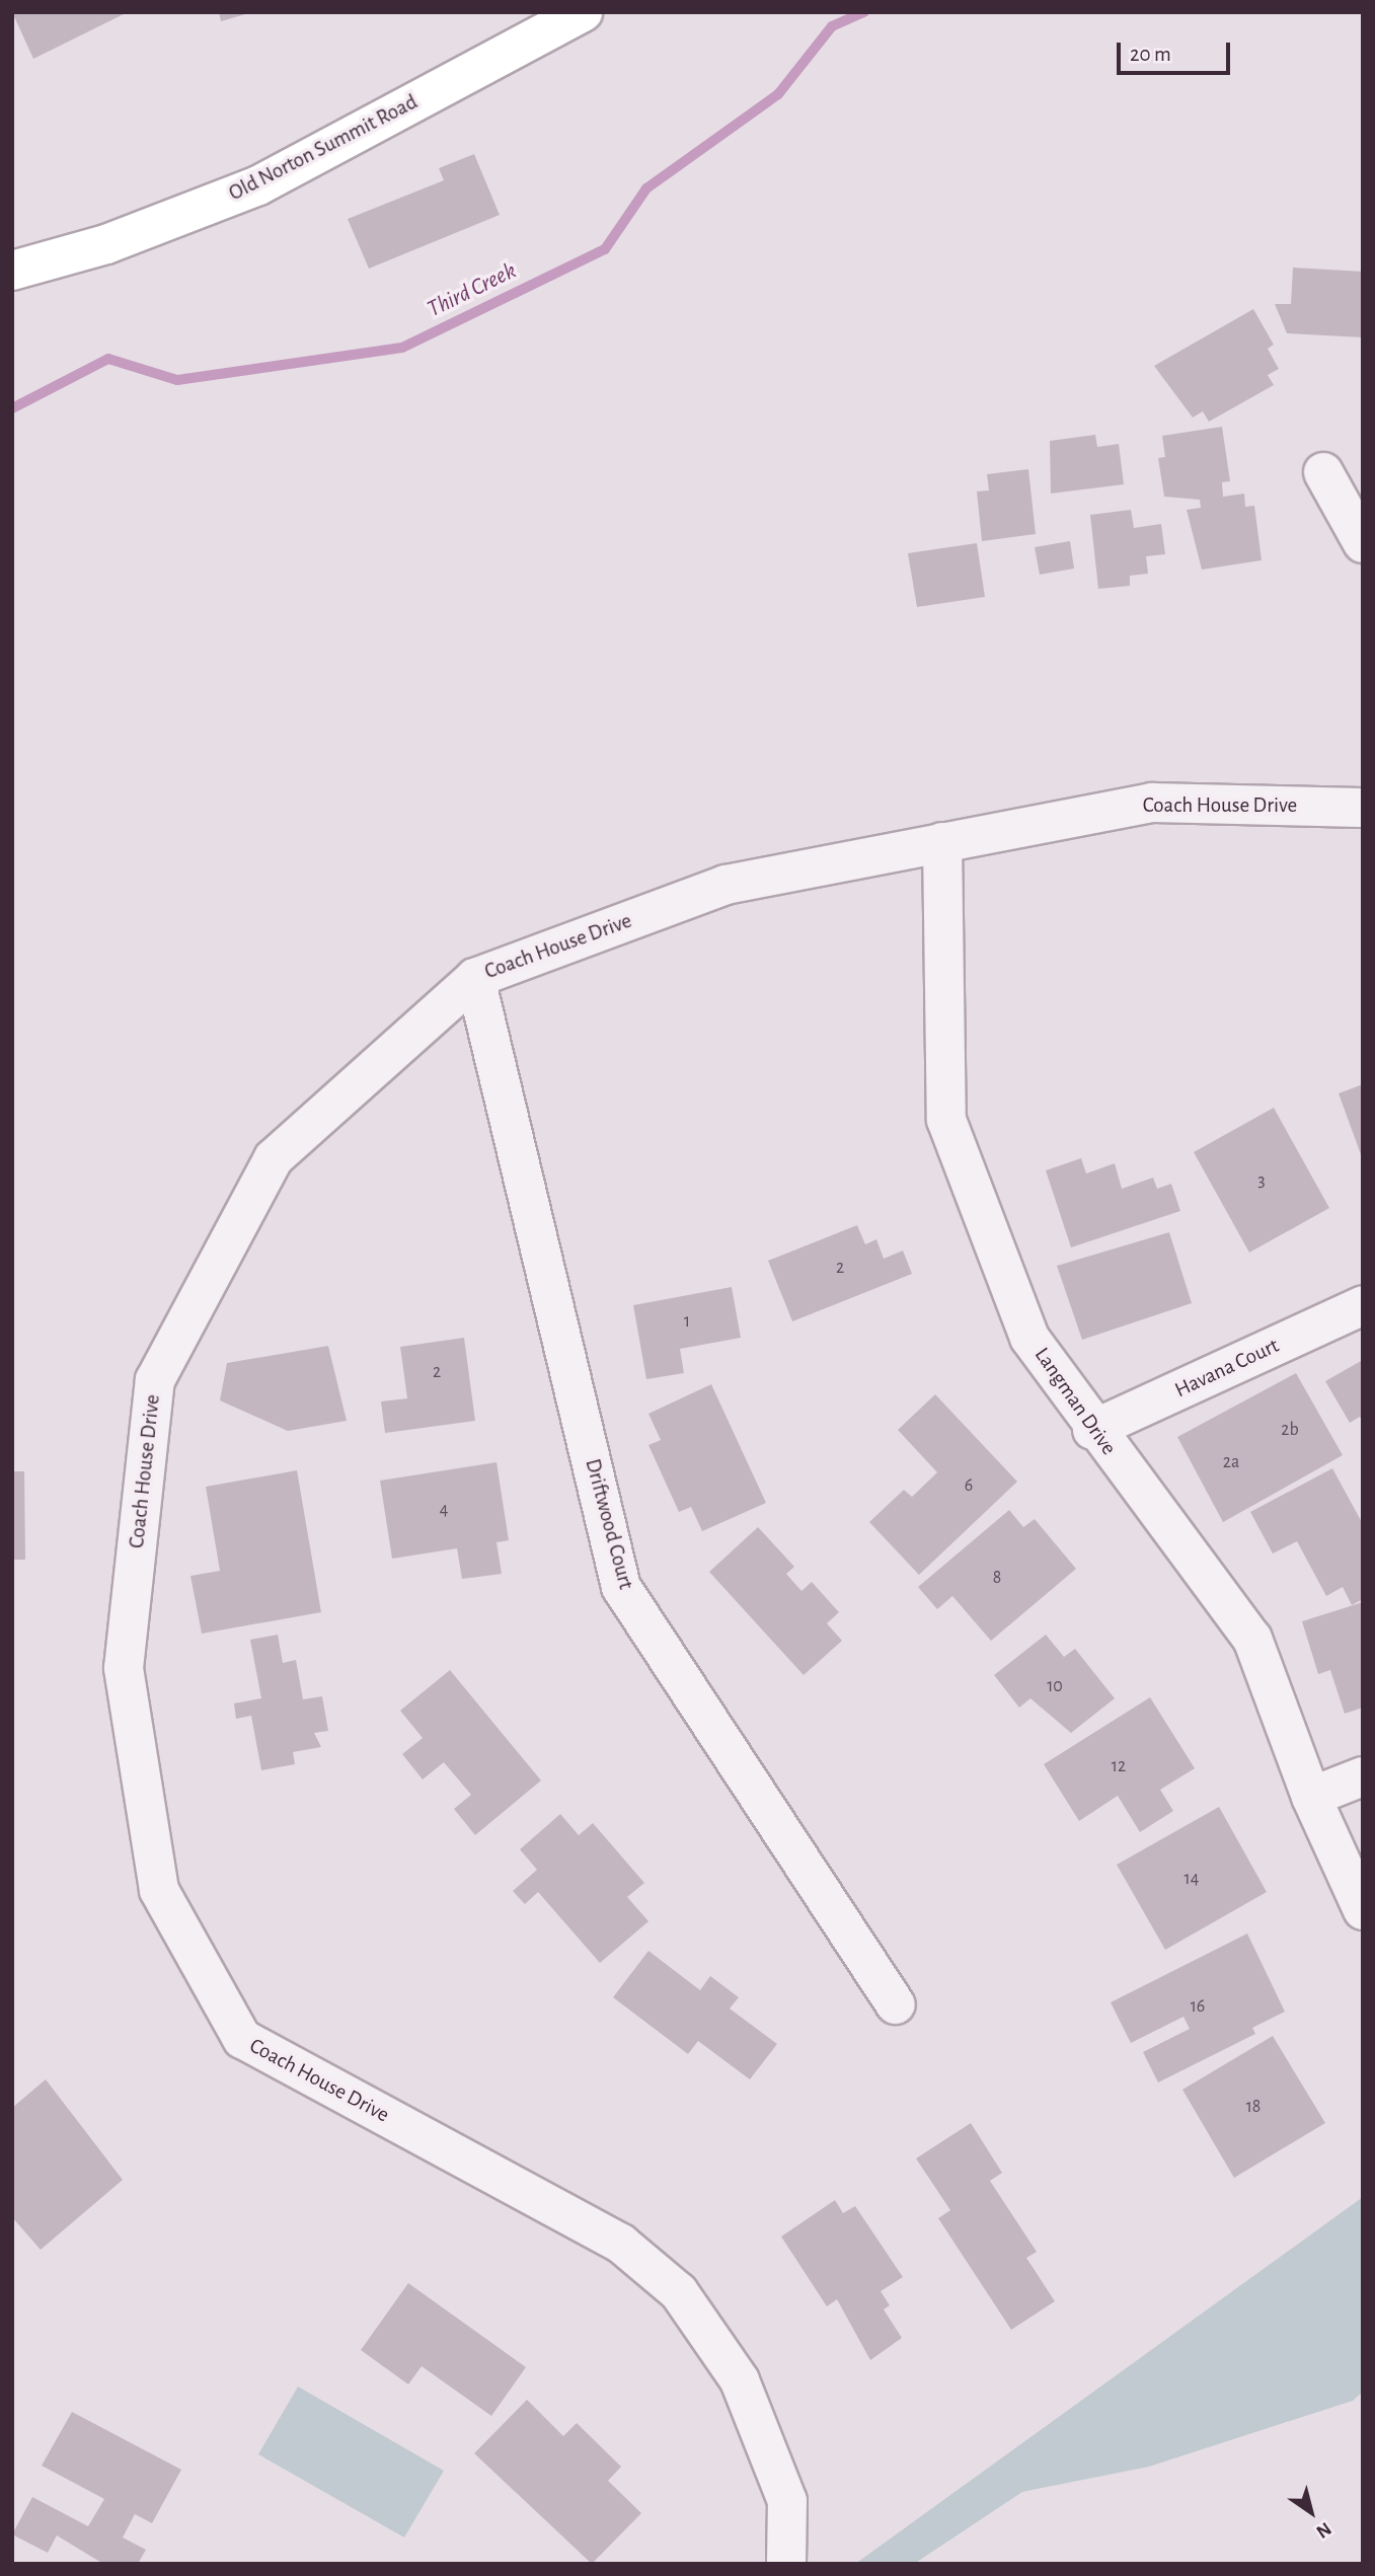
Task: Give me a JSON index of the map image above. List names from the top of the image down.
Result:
{
  "streets": {
    "main road": ["Old Norton Summit Road"],
    "street": [
      "Coach House Drive",
      "Havana Court",
      "Langman Drive",
      "Driftwood Court"
    ]
  },
  "crossings": [
    ["Coach House Drive", "Langman Drive"],
    ["Coach House Drive", "Driftwood Court"],
    ["Havana Court", "Langman Drive"]
  ],
  "water": ["Third Creek"],
  "house_numbers": [
    "3",
    "2",
    "1",
    "2",
    "2b",
    "2a",
    "6",
    "4",
    "8",
    "10",
    "12",
    "14",
    "16",
    "18"
  ],
  "scale_bar": "20 m",
  "north": "bottom right"
}
